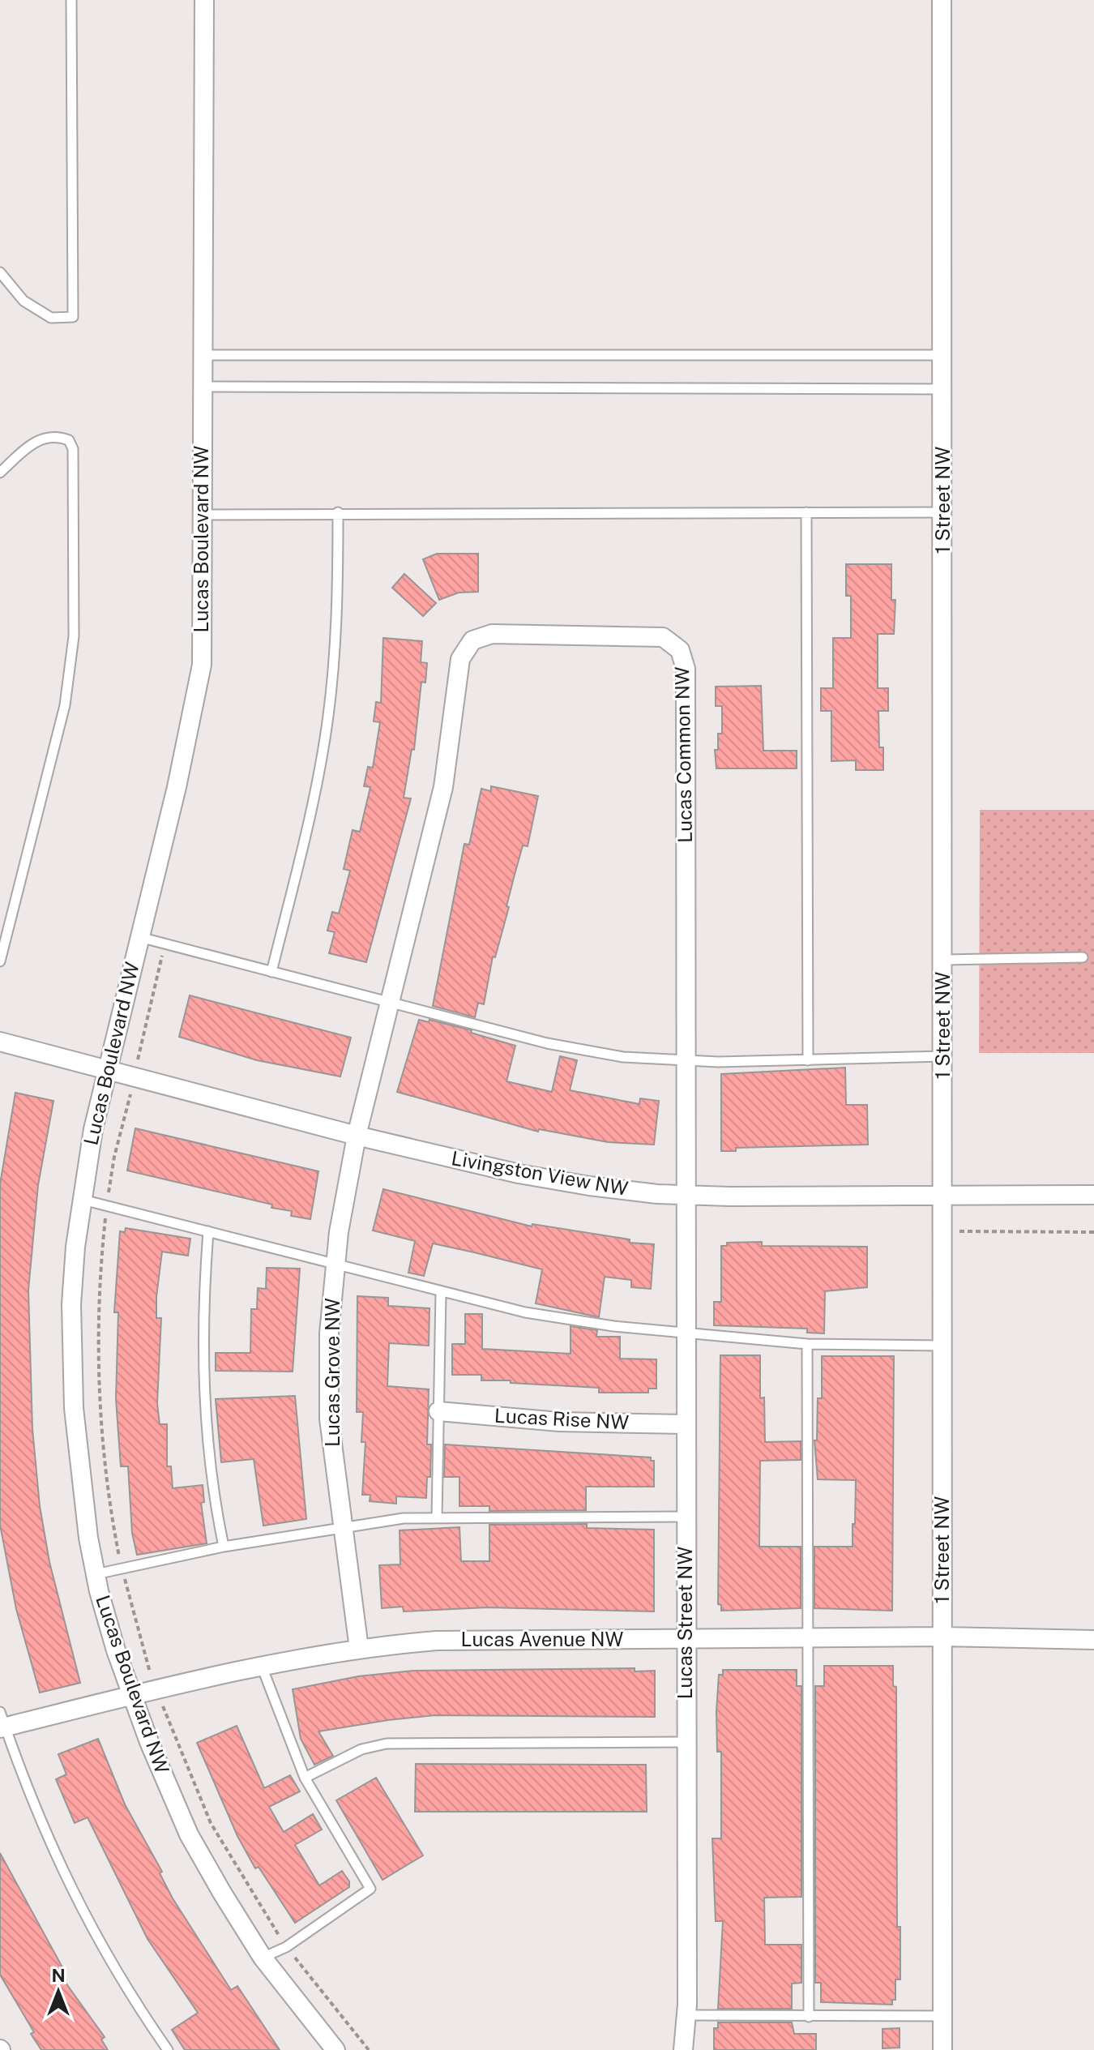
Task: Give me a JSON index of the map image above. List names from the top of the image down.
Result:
{
  "streets": {
    "street": [
      "1 Street NW",
      "Lucas Boulevard NW",
      "Lucas Common NW",
      "Livingston View NW",
      "Lucas Grove NW",
      "Lucas Rise NW",
      "Lucas Street NW",
      "Lucas Avenue NW"
    ]
  },
  "crossings": [
    ["1 Street NW", "Livingston View NW"],
    ["1 Street NW", "Lucas Avenue NW"],
    ["Lucas Boulevard NW", "Livingston View NW"],
    ["Lucas Boulevard NW", "Lucas Avenue NW"],
    ["Lucas Common NW", "Livingston View NW"],
    ["Lucas Common NW", "Lucas Grove NW"],
    ["Lucas Common NW", "Lucas Street NW"],
    ["Livingston View NW", "Lucas Grove NW"],
    ["Livingston View NW", "Lucas Street NW"],
    ["Lucas Grove NW", "Lucas Avenue NW"],
    ["Lucas Rise NW", "Lucas Street NW"],
    ["Lucas Street NW", "Lucas Avenue NW"]
  ],
  "north": "top"
}
